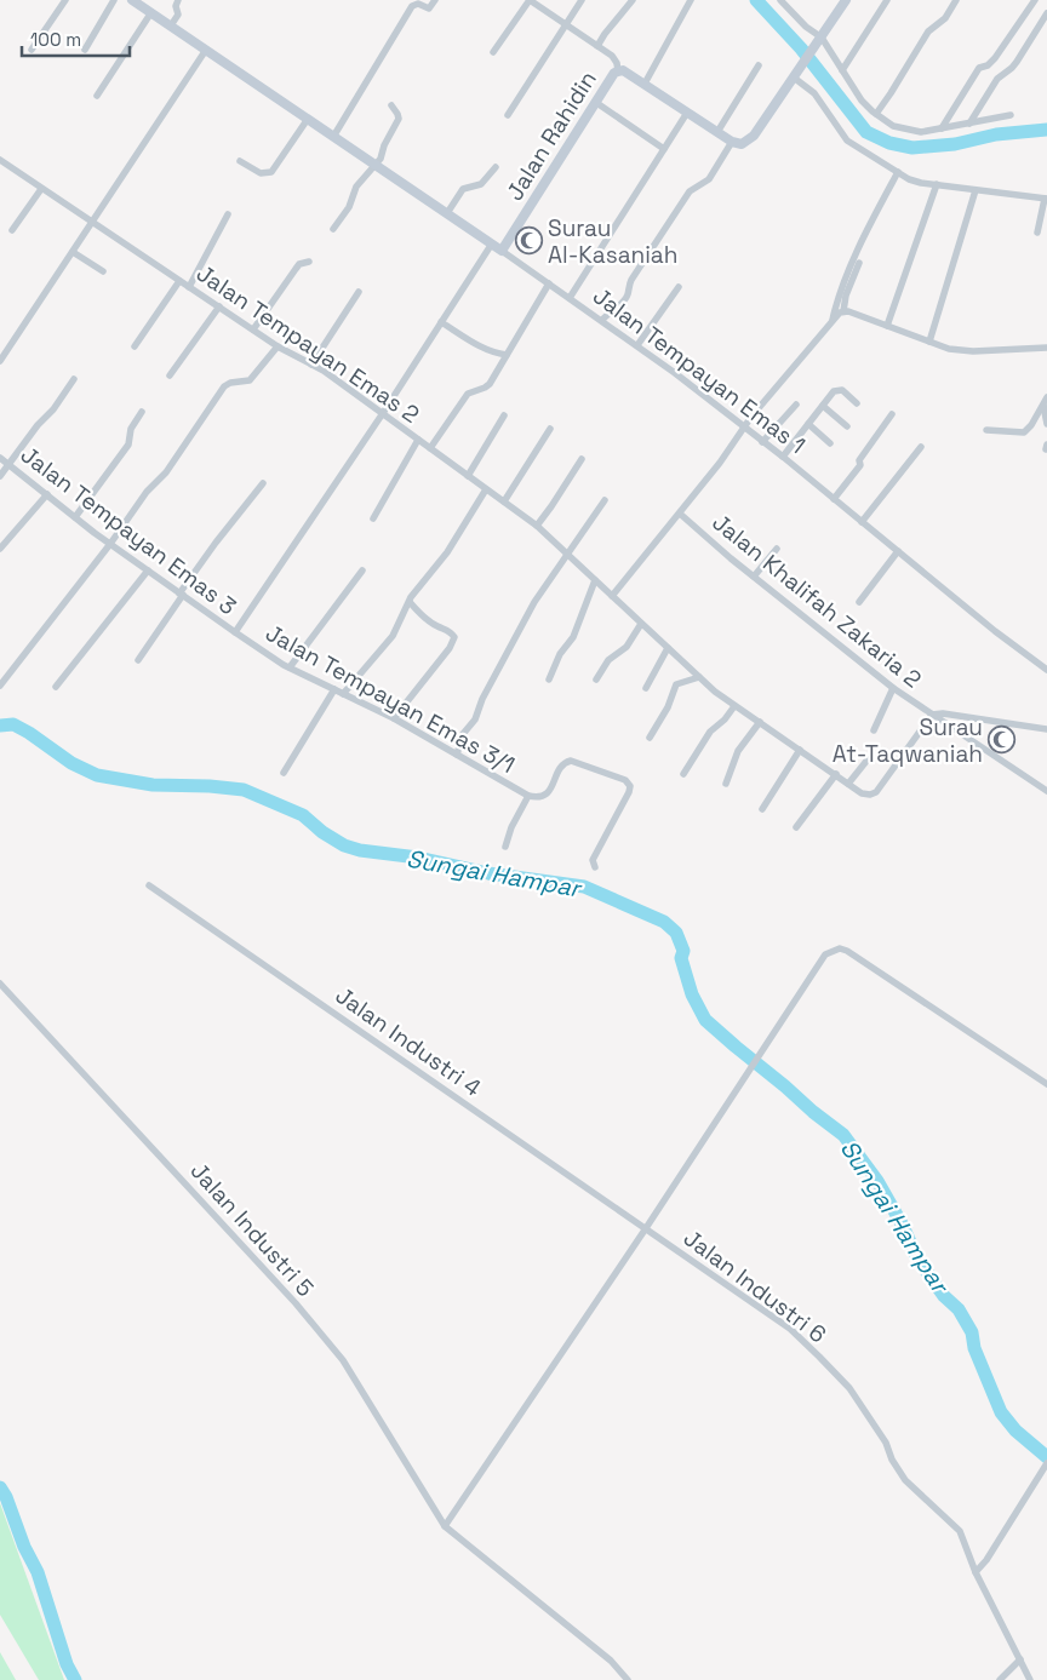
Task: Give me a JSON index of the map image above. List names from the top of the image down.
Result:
{
  "streets": {
    "street": [
      "Jalan Rahidin",
      "Jalan Tempayan Emas 2",
      "Jalan Tempayan Emas 1",
      "Jalan Tempayan Emas 3",
      "Jalan Khalifah Zakaria 2",
      "Jalan Tempayan Emas 3/1",
      "Jalan Industri 4",
      "Jalan Industri 5",
      "Jalan Industri 6"
    ]
  },
  "crossings": [
    ["Jalan Rahidin", "Jalan Tempayan Emas 1"],
    ["Jalan Tempayan Emas 3", "Jalan Tempayan Emas 3/1"],
    ["Jalan Industri 4", "Jalan Industri 6"]
  ],
  "water": ["Sungai Hampar"],
  "places": {
    "mosque": ["Surau Al-Kasaniah", "Surau At-Taqwaniah"]
  },
  "scale_bar": "100 m"
}
